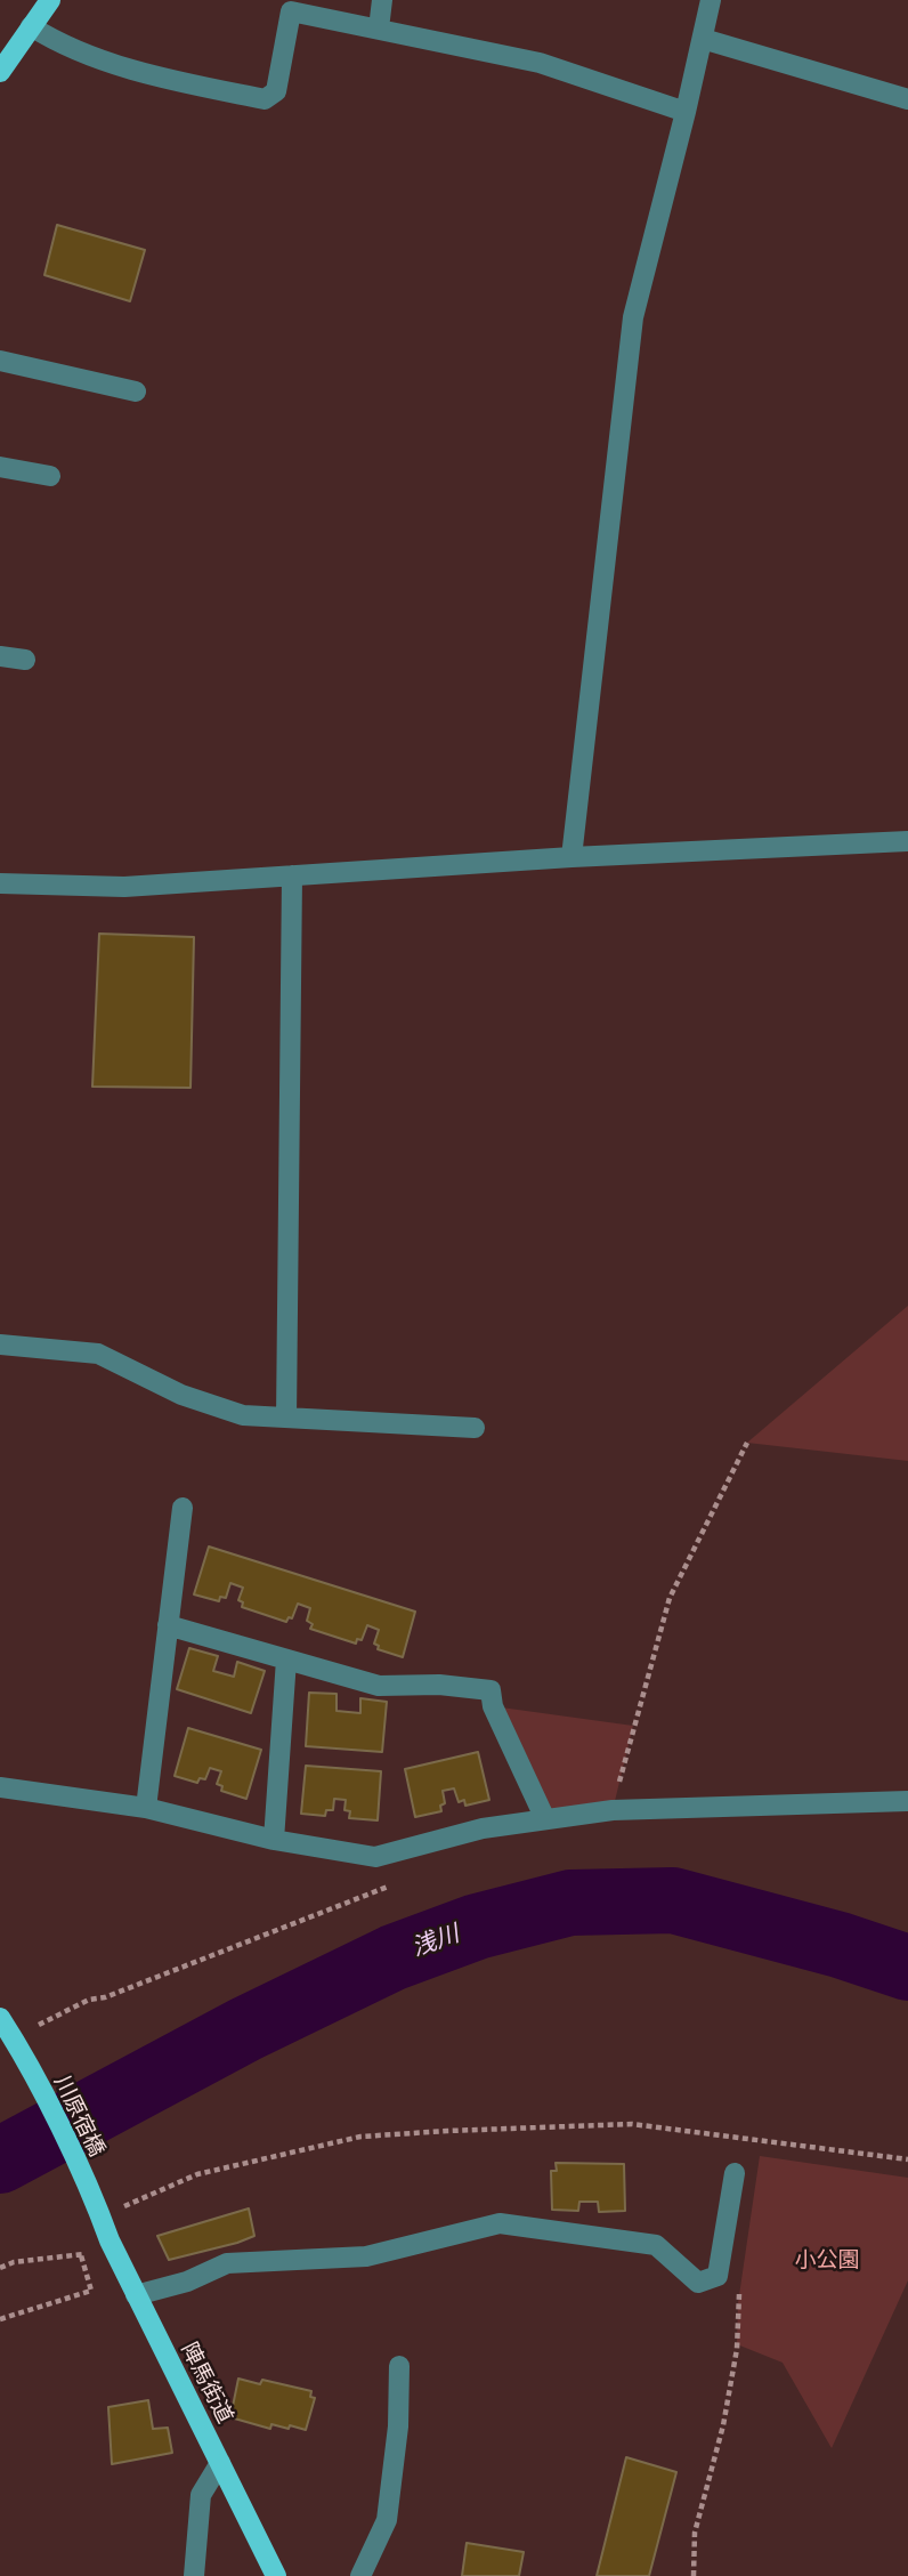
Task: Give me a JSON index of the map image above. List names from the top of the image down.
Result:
{
  "streets": {
    "main road": ["川原宿橋", "陣馬街道"]
  },
  "crossings": [
    ["川原宿橋", "陣馬街道"]
  ],
  "water": ["浅川"],
  "parks": ["小公園"]
}
